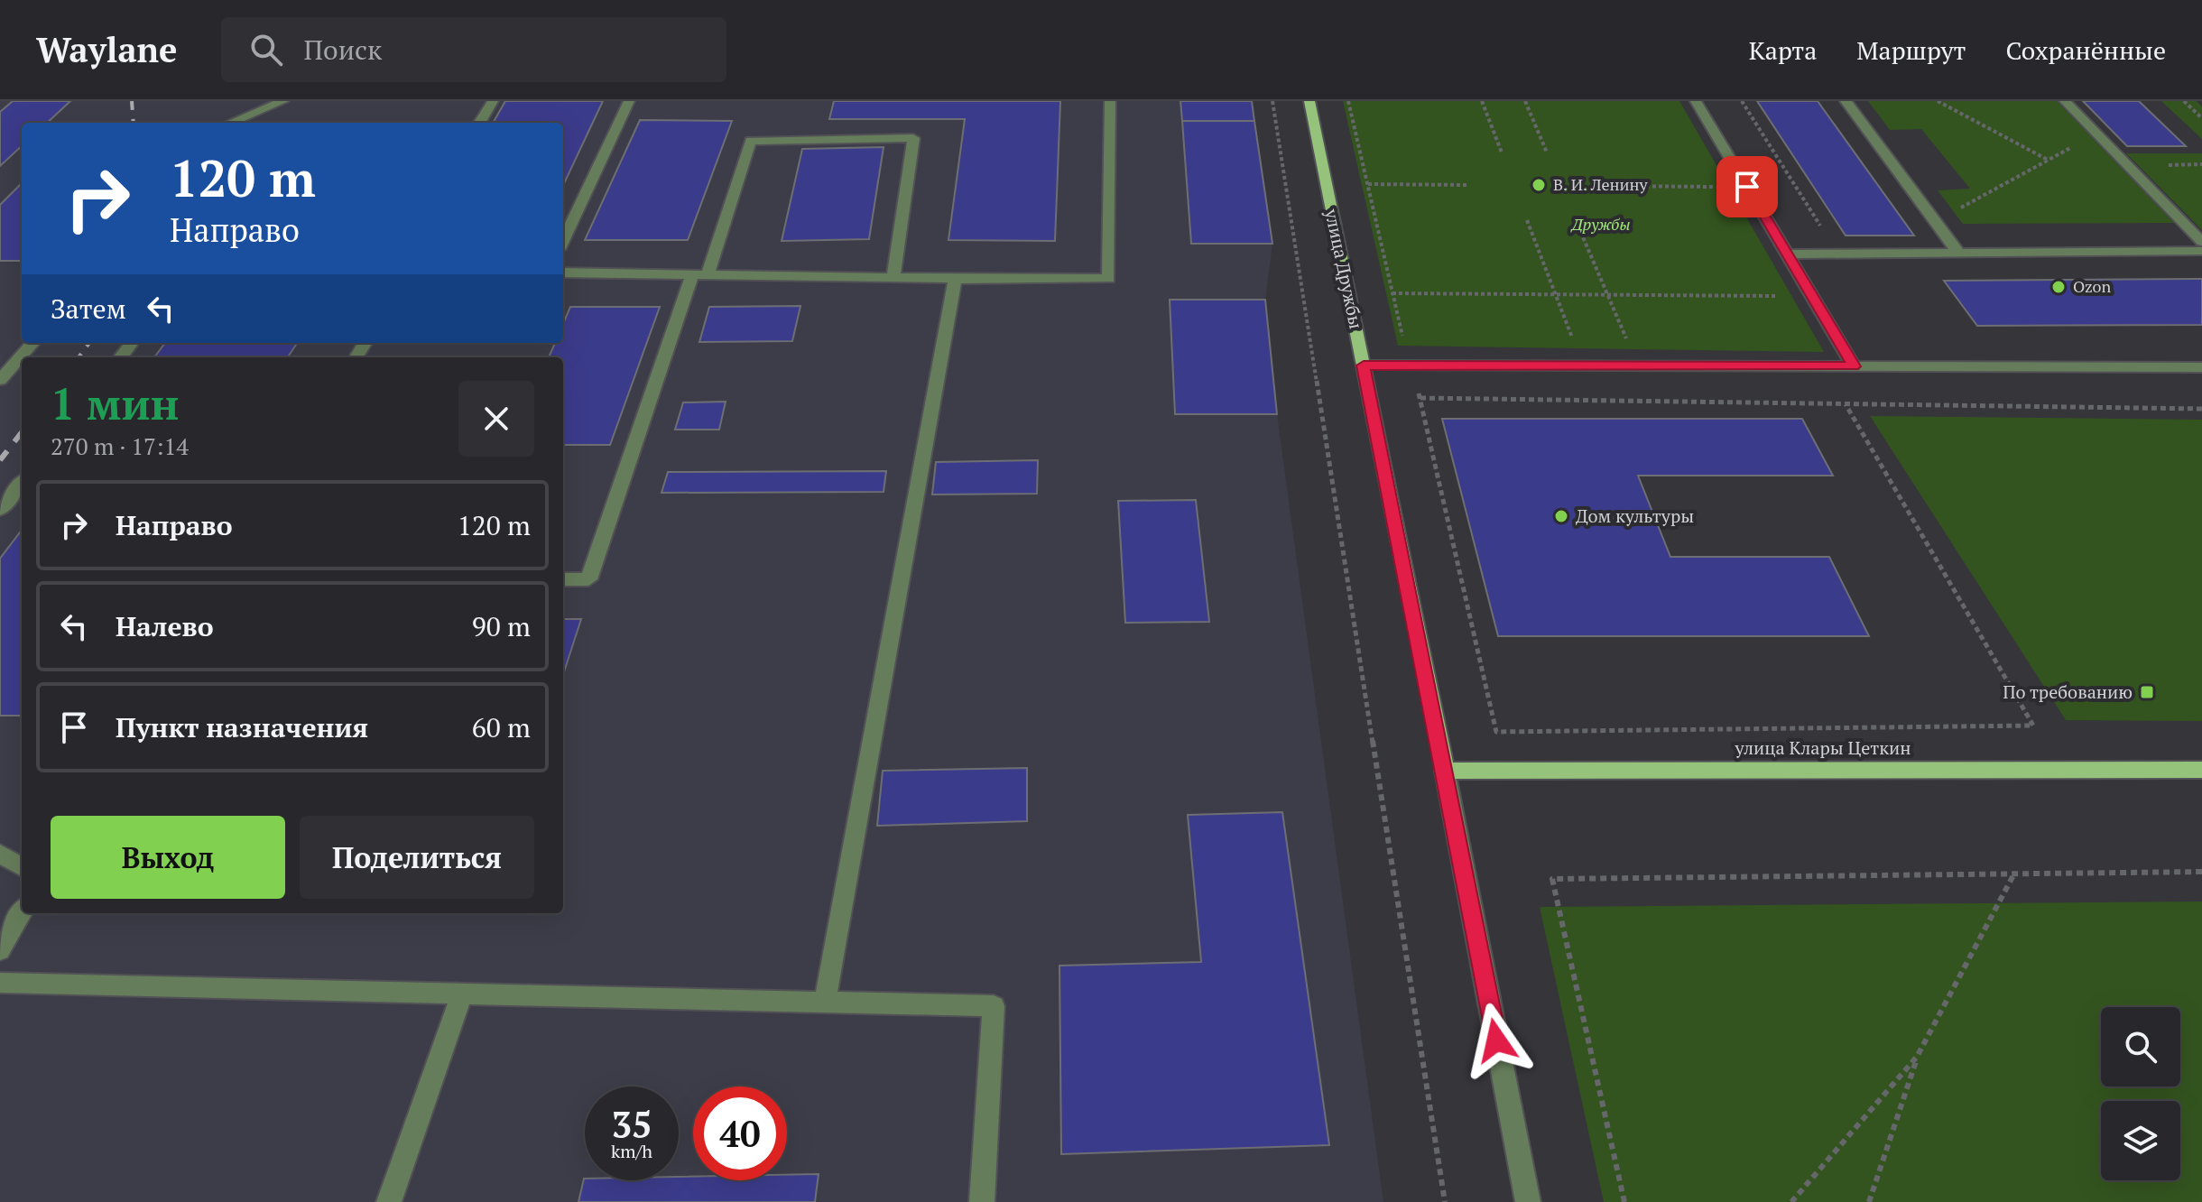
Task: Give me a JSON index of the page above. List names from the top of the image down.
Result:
{
  "streets": {
    "main road": ["улица Дружбы", "улица Клары Цеткин"]
  },
  "crossings": [
    ["улица Дружбы", "улица Клары Цеткин"]
  ],
  "parks": ["Дружбы"],
  "places": {
    "other": ["В. И. Ленину", "Ozon", "Дом культуры"],
    "transit": ["По требованию"]
  },
  "page": {
    "header": "Waylane",
    "search": "Поиск",
    "nav": ["Карта", "Маршрут", "Сохранённые"],
    "turn": ["120 m", "Направо"],
    "then": "Затем",
    "heading": ["1 мин", "270 m · 17:14"],
    "list": [
      {
        "name": "Направо",
        "value": "120 m"
      },
      {
        "name": "Налево",
        "value": "90 m"
      },
      {
        "name": "Пункт назначения",
        "value": "60 m"
      }
    ],
    "buttons": ["Выход", "Поделиться"],
    "speed": "35 km/h",
    "limit": "40"
  }
}
